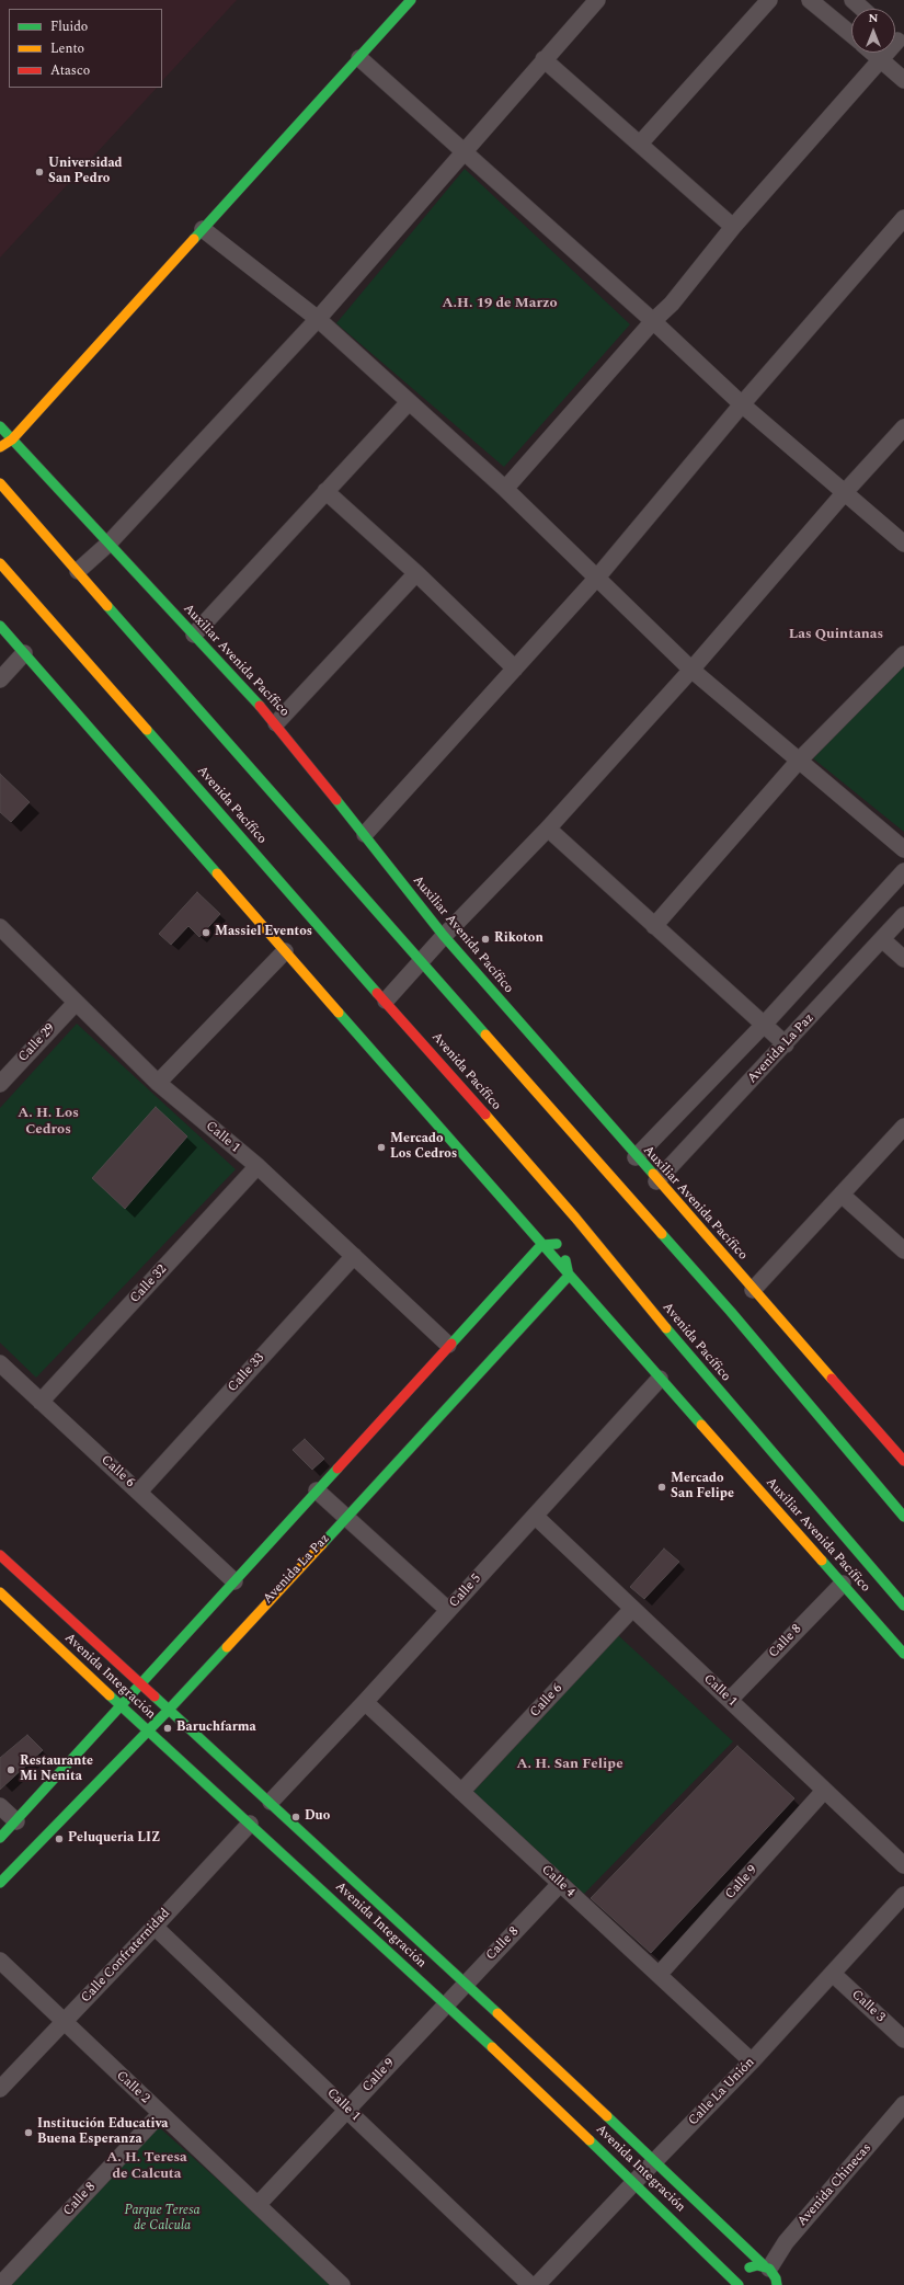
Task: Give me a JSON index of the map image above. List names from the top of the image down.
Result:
{
  "streets": {
    "main road": [
      "Auxiliar Avenida Pacífico",
      "Avenida Pacífico",
      "Avenida La Paz",
      "Avenida Integración"
    ],
    "street": [
      "Calle 29",
      "Calle 1",
      "Calle 32",
      "Calle 33",
      "Calle 6",
      "Calle 5",
      "Calle 8",
      "Calle 4",
      "Calle 9",
      "Calle Confraternidad",
      "Calle 3",
      "Calle 2",
      "Calle La Unión",
      "Avenida Chinecas"
    ]
  },
  "crossings": [
    ["Auxiliar Avenida Pacífico", "Avenida La Paz"],
    ["Auxiliar Avenida Pacífico", "Calle 5"],
    ["Auxiliar Avenida Pacífico", "Calle 8"],
    ["Calle 29", "Calle 1"],
    ["Avenida La Paz", "Avenida Integración"],
    ["Calle 1", "Calle 32"],
    ["Calle 1", "Calle 33"],
    ["Calle 1", "Calle 6"],
    ["Calle 1", "Calle 5"],
    ["Calle 1", "Calle 8"],
    ["Calle 1", "Calle 9"],
    ["Calle 1", "Calle Confraternidad"],
    ["Calle 32", "Calle 6"],
    ["Calle 33", "Calle 6"],
    ["Calle 6", "Calle 4"],
    ["Calle 5", "Calle 4"],
    ["Calle 8", "Avenida Integración"],
    ["Calle 8", "Calle 4"],
    ["Calle 8", "Calle 9"],
    ["Calle 8", "Calle 2"],
    ["Avenida Integración", "Calle 9"],
    ["Avenida Integración", "Calle Confraternidad"],
    ["Avenida Integración", "Calle La Unión"],
    ["Calle 4", "Calle 9"],
    ["Calle 4", "Calle La Unión"],
    ["Calle 9", "Calle 2"],
    ["Calle Confraternidad", "Calle 2"],
    ["Calle 3", "Calle La Unión"]
  ],
  "districts": [
    "A.H. 19 de Marzo",
    "Las Quintanas",
    "A. H. Los Cedros",
    "A. H. San Felipe",
    "A. H. Teresa de Calcuta"
  ],
  "parks": ["Parque Teresa de Calcula"],
  "places": [
    "Universidad San Pedro",
    "Massiel Eventos",
    "Rikoton",
    "Mercado Los Cedros",
    "Mercado San Felipe",
    "Baruchfarma",
    "Restaurante Mi Nenita",
    "Duo",
    "Peluqueria LIZ",
    "Institución Educativa Buena Esperanza"
  ],
  "legend": ["Fluido", "Lento", "Atasco"],
  "north": "top"
}
